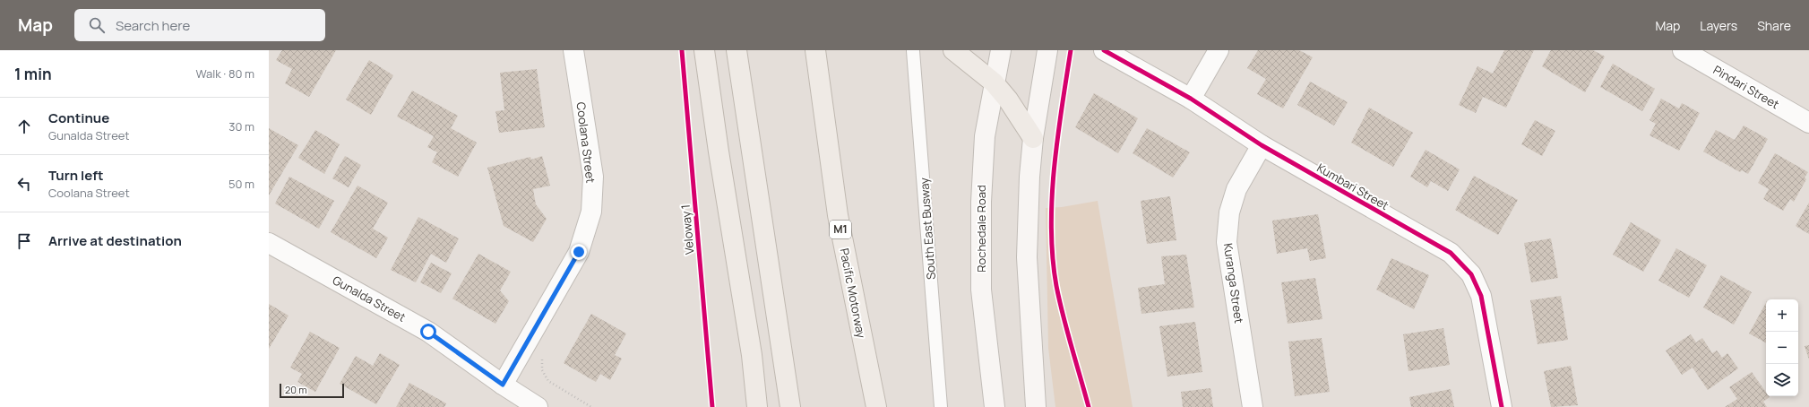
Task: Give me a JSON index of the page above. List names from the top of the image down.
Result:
{
  "streets": {
    "highway": ["M1", "Pacific Motorway"],
    "main road": ["Rochedale Road"],
    "street": [
      "Pindari Street",
      "Coolana Street",
      "Kumbari Street",
      "Kuranga Street",
      "Gunalda Street"
    ],
    "lane": ["South East Busway"],
    "cycle path": ["Veloway 1"]
  },
  "crossings": [
    ["Coolana Street", "Gunalda Street"],
    ["Kumbari Street", "Kuranga Street"]
  ],
  "scale_bar": "20 m",
  "page": {
    "header": "Map",
    "search": "Search here",
    "nav": ["Map", "Layers", "Share"],
    "heading": ["1 min", "Walk · 80 m"],
    "list": [
      ["Continue", "Gunalda Street", "30 m"],
      ["Turn left", "Coolana Street", "50 m"],
      "Arrive at destination"
    ],
    "map_buttons": ["+", "−"],
    "scale": "20 m"
  }
}
